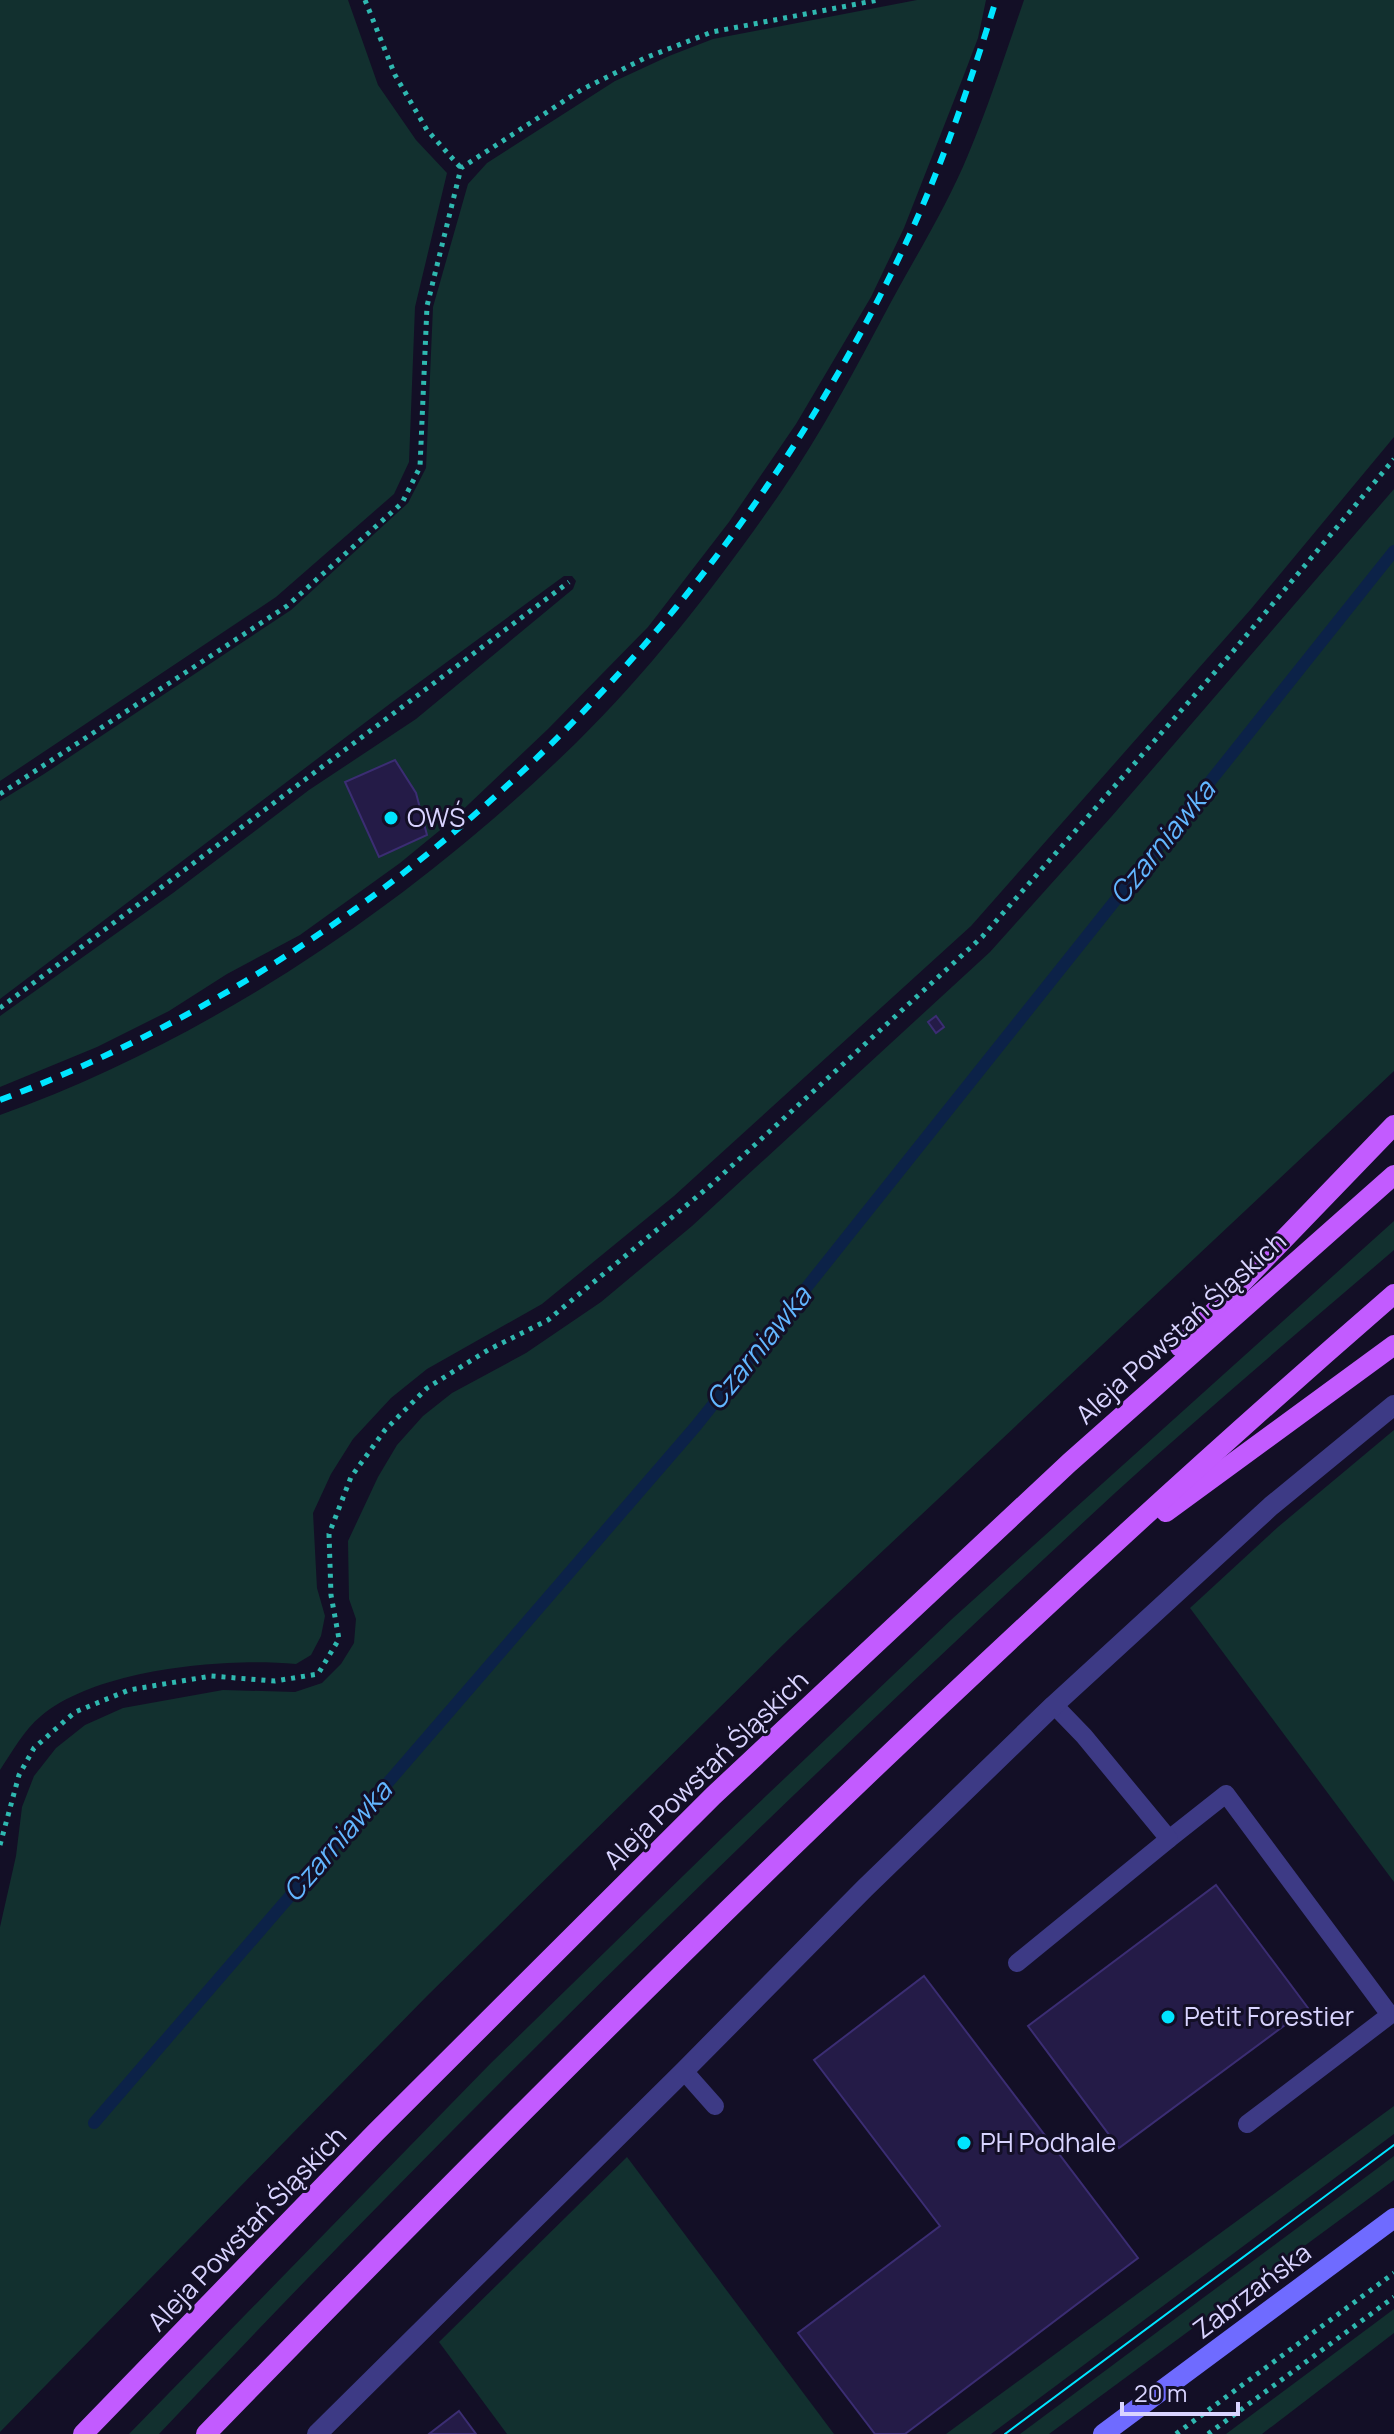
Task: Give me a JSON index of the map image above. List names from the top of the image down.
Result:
{
  "streets": {
    "main road": ["Aleja Powstań Śląskich", "Zabrzańska"]
  },
  "water": ["Czarniawka"],
  "places": ["OWŚ", "Petit Forestier", "PH Podhale"],
  "scale_bar": "20 m"
}
